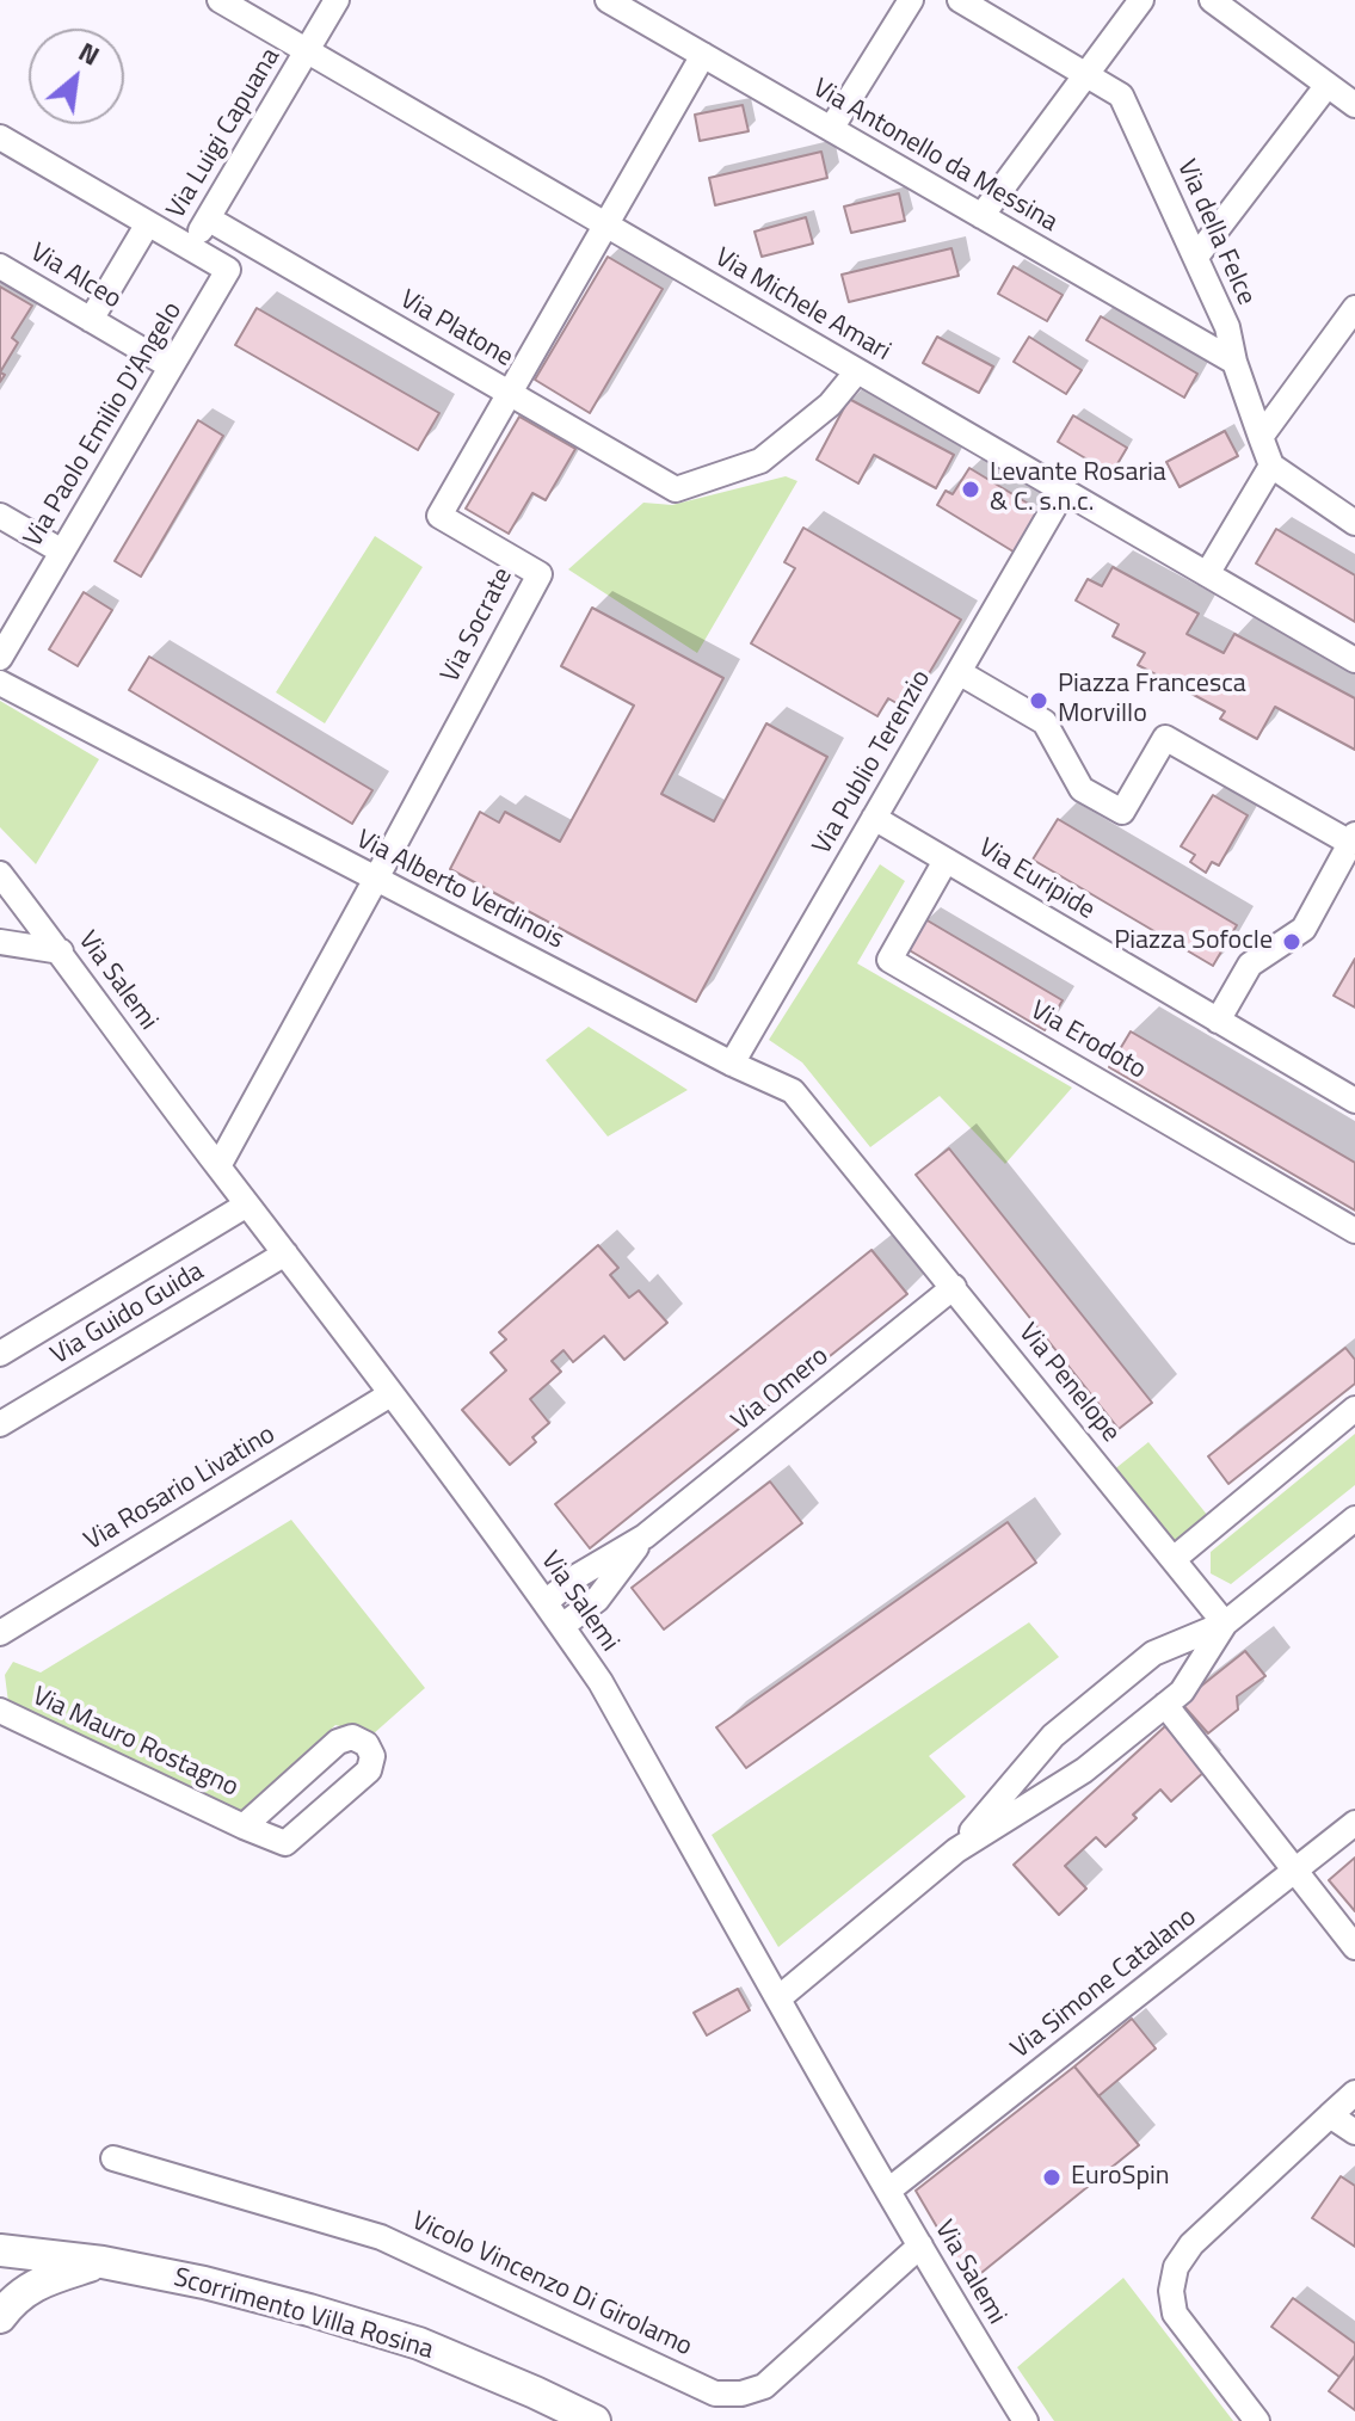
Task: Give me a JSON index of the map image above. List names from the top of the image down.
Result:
{
  "streets": {
    "main road": ["Scorrimento Villa Rosina"],
    "street": [
      "Via Luigi Capuana",
      "Via Antonello da Messina",
      "Via della Felce",
      "Via Alceo",
      "Via Michele Amari",
      "Via Platone",
      "Via Paolo Emilio D'Angelo",
      "Via Socrate",
      "Via Publio Terenzio",
      "Via Euripide",
      "Via Alberto Verdinois",
      "Via Salemi",
      "Via Erodoto",
      "Via Guido Guida",
      "Via Penelope",
      "Via Omero",
      "Via Rosario Livatino",
      "Via Mauro Rostagno",
      "Via Simone Catalano",
      "Vicolo Vincenzo Di Girolamo"
    ]
  },
  "crossings": [
    ["Via Luigi Capuana", "Via Alceo"],
    ["Via Luigi Capuana", "Via Michele Amari"],
    ["Via Luigi Capuana", "Via Platone"],
    ["Via Luigi Capuana", "Via Paolo Emilio D'Angelo"],
    ["Via Antonello da Messina", "Via della Felce"],
    ["Via Antonello da Messina", "Via Socrate"],
    ["Via Alceo", "Via Paolo Emilio D'Angelo"],
    ["Via Michele Amari", "Via Platone"],
    ["Via Michele Amari", "Via Socrate"],
    ["Via Michele Amari", "Via Publio Terenzio"],
    ["Via Platone", "Via Socrate"],
    ["Via Socrate", "Via Alberto Verdinois"],
    ["Via Socrate", "Via Salemi"],
    ["Via Publio Terenzio", "Via Euripide"],
    ["Via Publio Terenzio", "Via Alberto Verdinois"],
    ["Via Euripide", "Via Erodoto"],
    ["Via Alberto Verdinois", "Via Penelope"],
    ["Via Salemi", "Via Guido Guida"],
    ["Via Salemi", "Via Rosario Livatino"],
    ["Via Salemi", "Via Simone Catalano"],
    ["Via Salemi", "Vicolo Vincenzo Di Girolamo"],
    ["Via Penelope", "Via Omero"]
  ],
  "places": [
    "Levante Rosaria & C. s.n.c.",
    "Piazza Francesca Morvillo",
    "Piazza Sofocle",
    "EuroSpin"
  ],
  "north": "top right"
}
